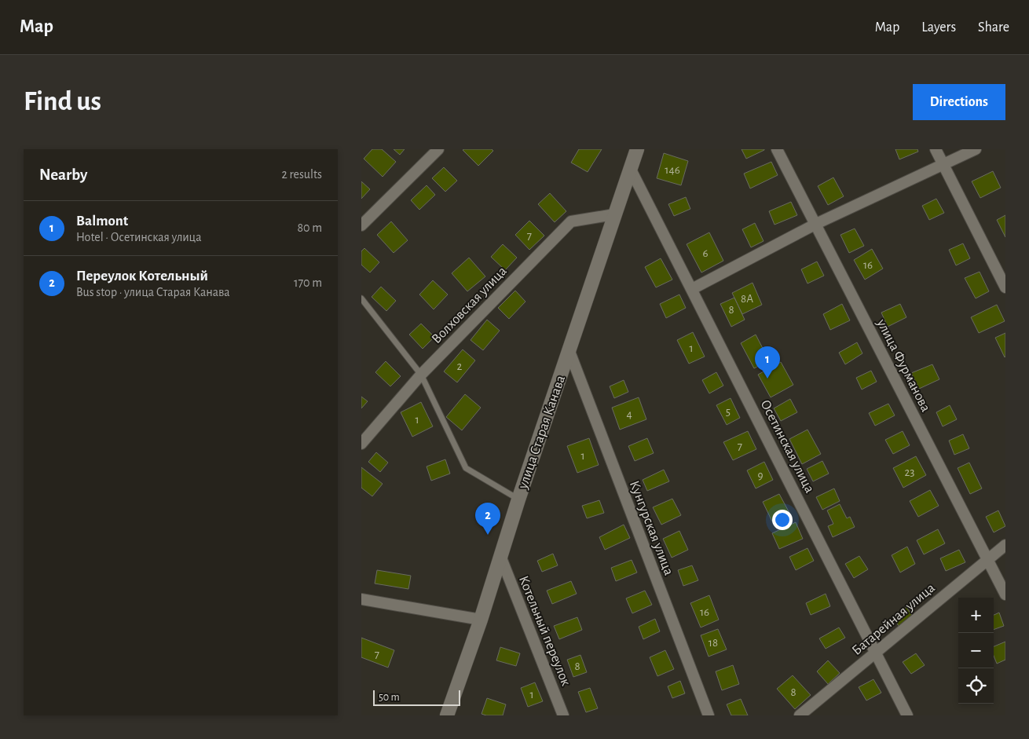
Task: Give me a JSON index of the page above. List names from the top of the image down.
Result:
{
  "streets": {
    "street": [
      "Волховская улица",
      "улица Фурманова",
      "улица Старая Канава",
      "Осетинская улица",
      "Кунгурская улица",
      "Батарейная улица",
      "Котельный переулок"
    ]
  },
  "crossings": [
    ["Волховская улица", "улица Старая Канава"],
    ["улица Фурманова", "Батарейная улица"],
    ["улица Старая Канава", "Осетинская улица"],
    ["улица Старая Канава", "Кунгурская улица"],
    ["улица Старая Канава", "Котельный переулок"],
    ["Осетинская улица", "Батарейная улица"]
  ],
  "house_numbers": [
    "146",
    "7",
    "6",
    "16",
    "8А",
    "8",
    "1",
    "2",
    "5",
    "4",
    "1",
    "7",
    "1",
    "23",
    "9",
    "16",
    "18",
    "7",
    "8",
    "8",
    "1"
  ],
  "scale_bar": "50 m",
  "page": {
    "header": "Map",
    "nav": ["Map", "Layers", "Share"],
    "buttons": "Directions",
    "title": "Find us",
    "heading": ["Nearby", "2 results"],
    "list": [
      {
        "mark": "1",
        "name": "Balmont",
        "note": "Hotel · Осетинская улица",
        "value": "80 m"
      },
      {
        "mark": "2",
        "name": "Переулок Котельный",
        "note": "Bus stop · улица Старая Канава",
        "value": "170 m"
      }
    ],
    "pins": ["1", "2"],
    "map_buttons": ["+", "−"],
    "scale": "50 m"
  }
}
